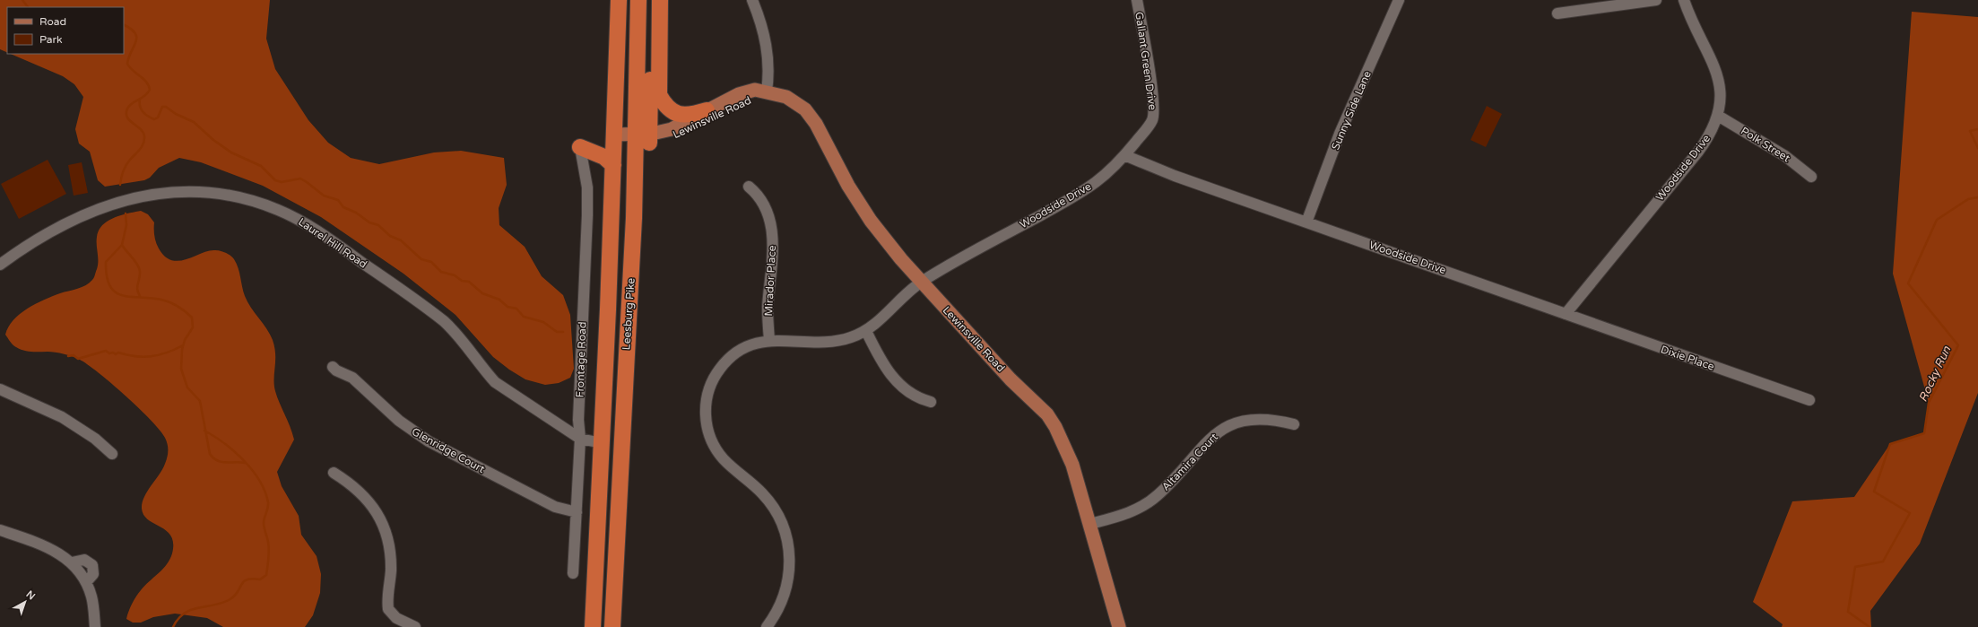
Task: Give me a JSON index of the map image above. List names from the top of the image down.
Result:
{
  "streets": {
    "highway": ["Leesburg Pike"],
    "main road": ["Lewinsville Road"],
    "street": [
      "Gallant Green Drive",
      "Sunny Side Lane",
      "Polk Street",
      "Woodside Drive",
      "Laurel Hill Road",
      "Mirador Place",
      "Dixie Place",
      "Frontage Road",
      "Glenridge Court",
      "Altamira Court"
    ]
  },
  "crossings": [
    ["Gallant Green Drive", "Woodside Drive"],
    ["Sunny Side Lane", "Woodside Drive"],
    ["Lewinsville Road", "Woodside Drive"],
    ["Lewinsville Road", "Leesburg Pike"],
    ["Lewinsville Road", "Altamira Court"],
    ["Polk Street", "Woodside Drive"],
    ["Woodside Drive", "Mirador Place"],
    ["Woodside Drive", "Dixie Place"],
    ["Laurel Hill Road", "Leesburg Pike"],
    ["Laurel Hill Road", "Frontage Road"],
    ["Frontage Road", "Glenridge Court"]
  ],
  "water": ["Rocky Run"],
  "legend": ["Road", "Park"],
  "north": "top right"
}
